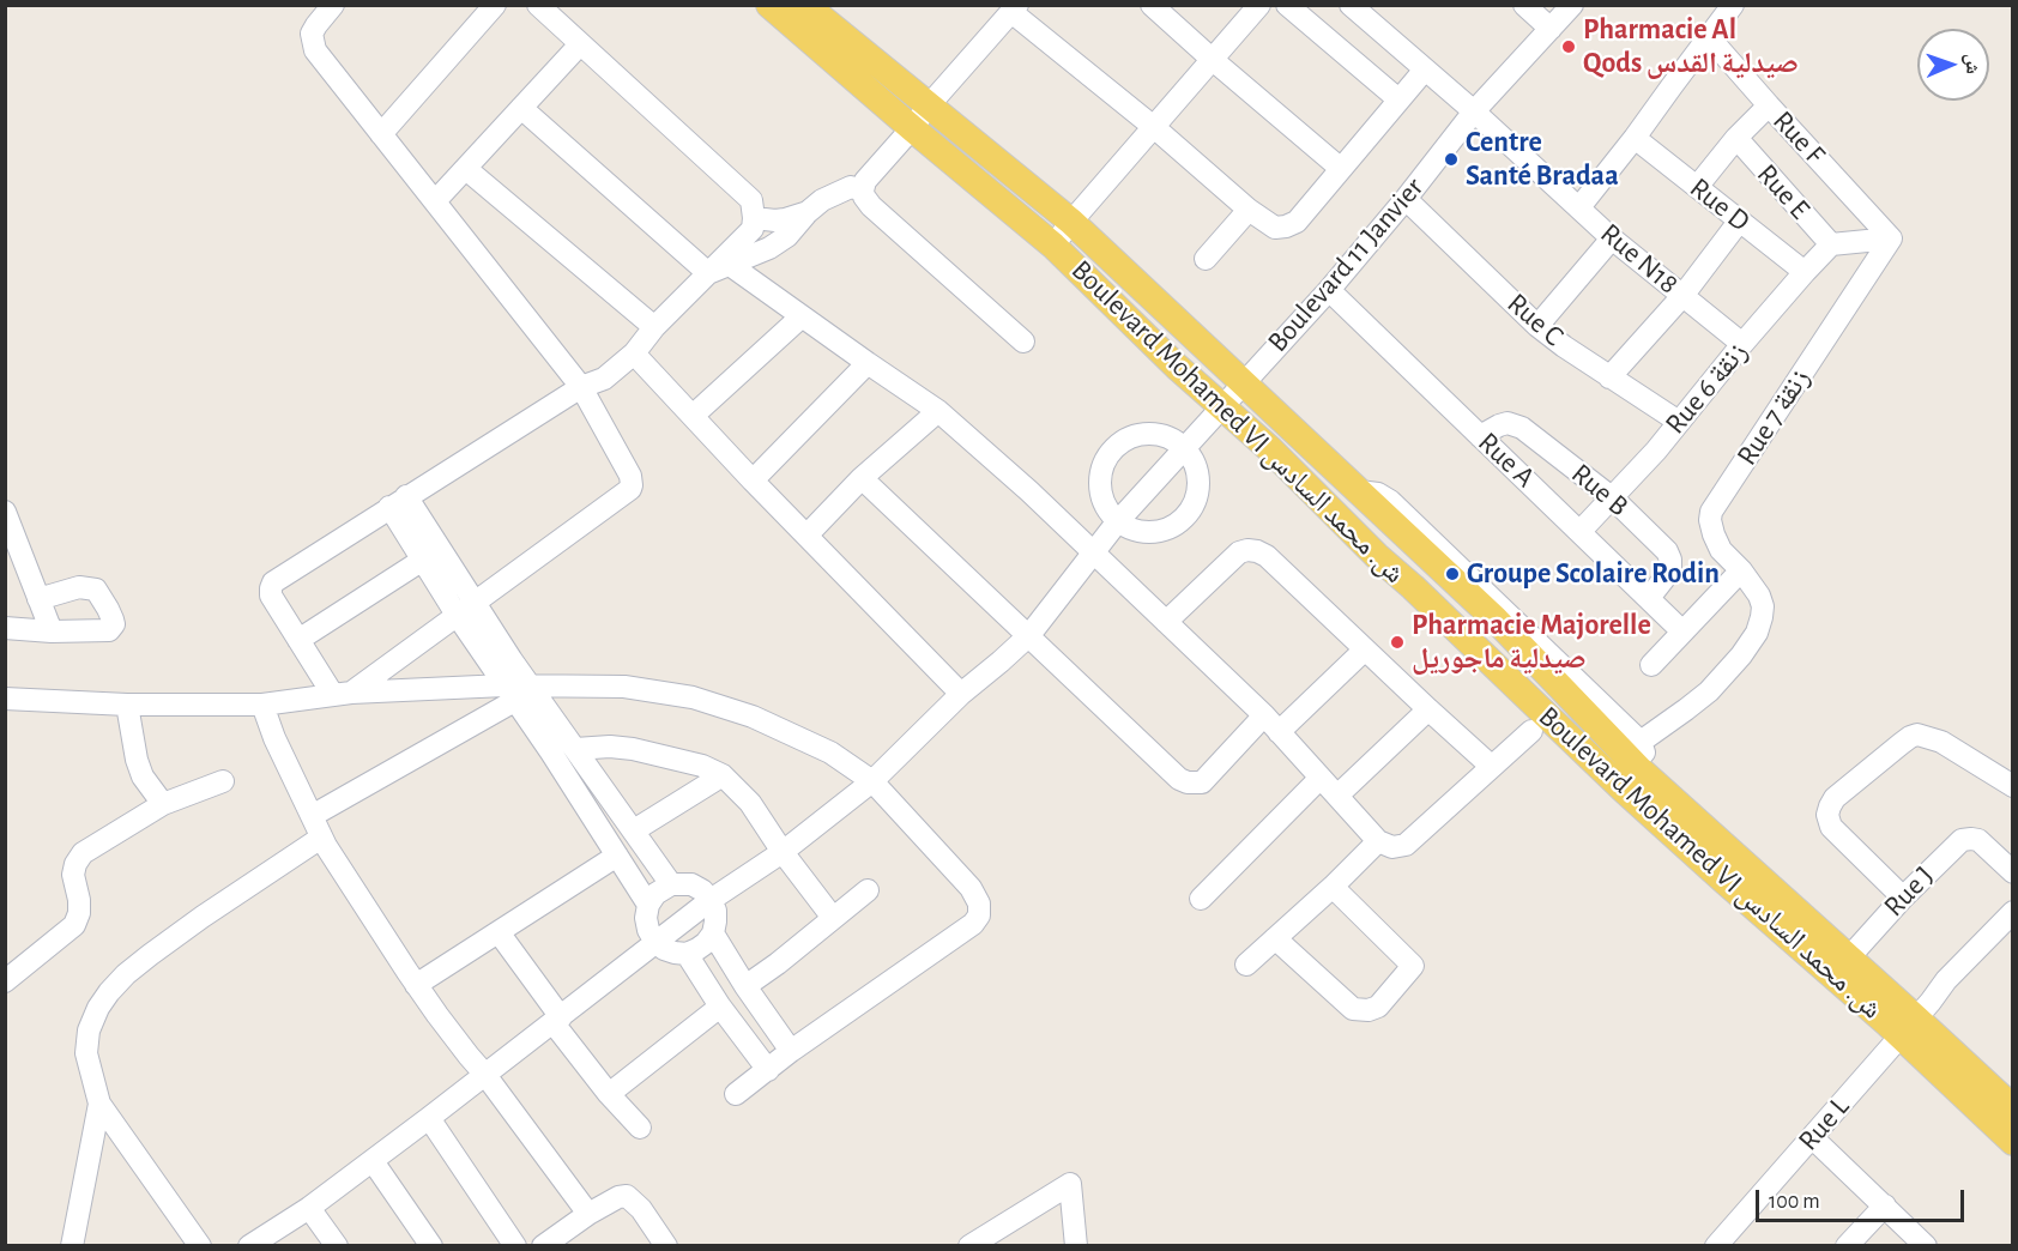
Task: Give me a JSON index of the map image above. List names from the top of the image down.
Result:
{
  "streets": {
    "main road": ["Boulevard Mohamed VI ش. محمد السادس"],
    "street": [
      "Rue F",
      "Rue E",
      "Rue D",
      "Rue N18",
      "Boulevard 11 Janvier",
      "Rue C",
      "Rue 6 زنقة",
      "Rue 7 زنقة",
      "Rue A",
      "Rue B",
      "Rue J",
      "Rue L"
    ]
  },
  "crossings": [
    ["Rue F", "Rue 7 زنقة"],
    ["Rue E", "Rue 6 زنقة"],
    ["Rue D", "Rue 6 زنقة"],
    ["Rue N18", "Boulevard 11 Janvier"],
    ["Rue N18", "Rue 6 زنقة"],
    ["Boulevard 11 Janvier", "Rue C"],
    ["Boulevard 11 Janvier", "Boulevard Mohamed VI ش. محمد السادس"],
    ["Boulevard 11 Janvier", "Rue A"],
    ["Rue C", "Rue 6 زنقة"],
    ["Rue 6 زنقة", "Rue A"],
    ["Rue 6 زنقة", "Rue B"],
    ["Boulevard Mohamed VI ش. محمد السادس", "Rue J"],
    ["Boulevard Mohamed VI ش. محمد السادس", "Rue L"],
    ["Rue A", "Rue B"]
  ],
  "places": [
    "Pharmacie Al Qods صيدلية القدس",
    "Centre Santé Bradaa",
    "Groupe Scolaire Rodin",
    "Pharmacie Majorelle صيدلية ماجوريل"
  ],
  "scale_bar": "100 m",
  "north": "right"
}
